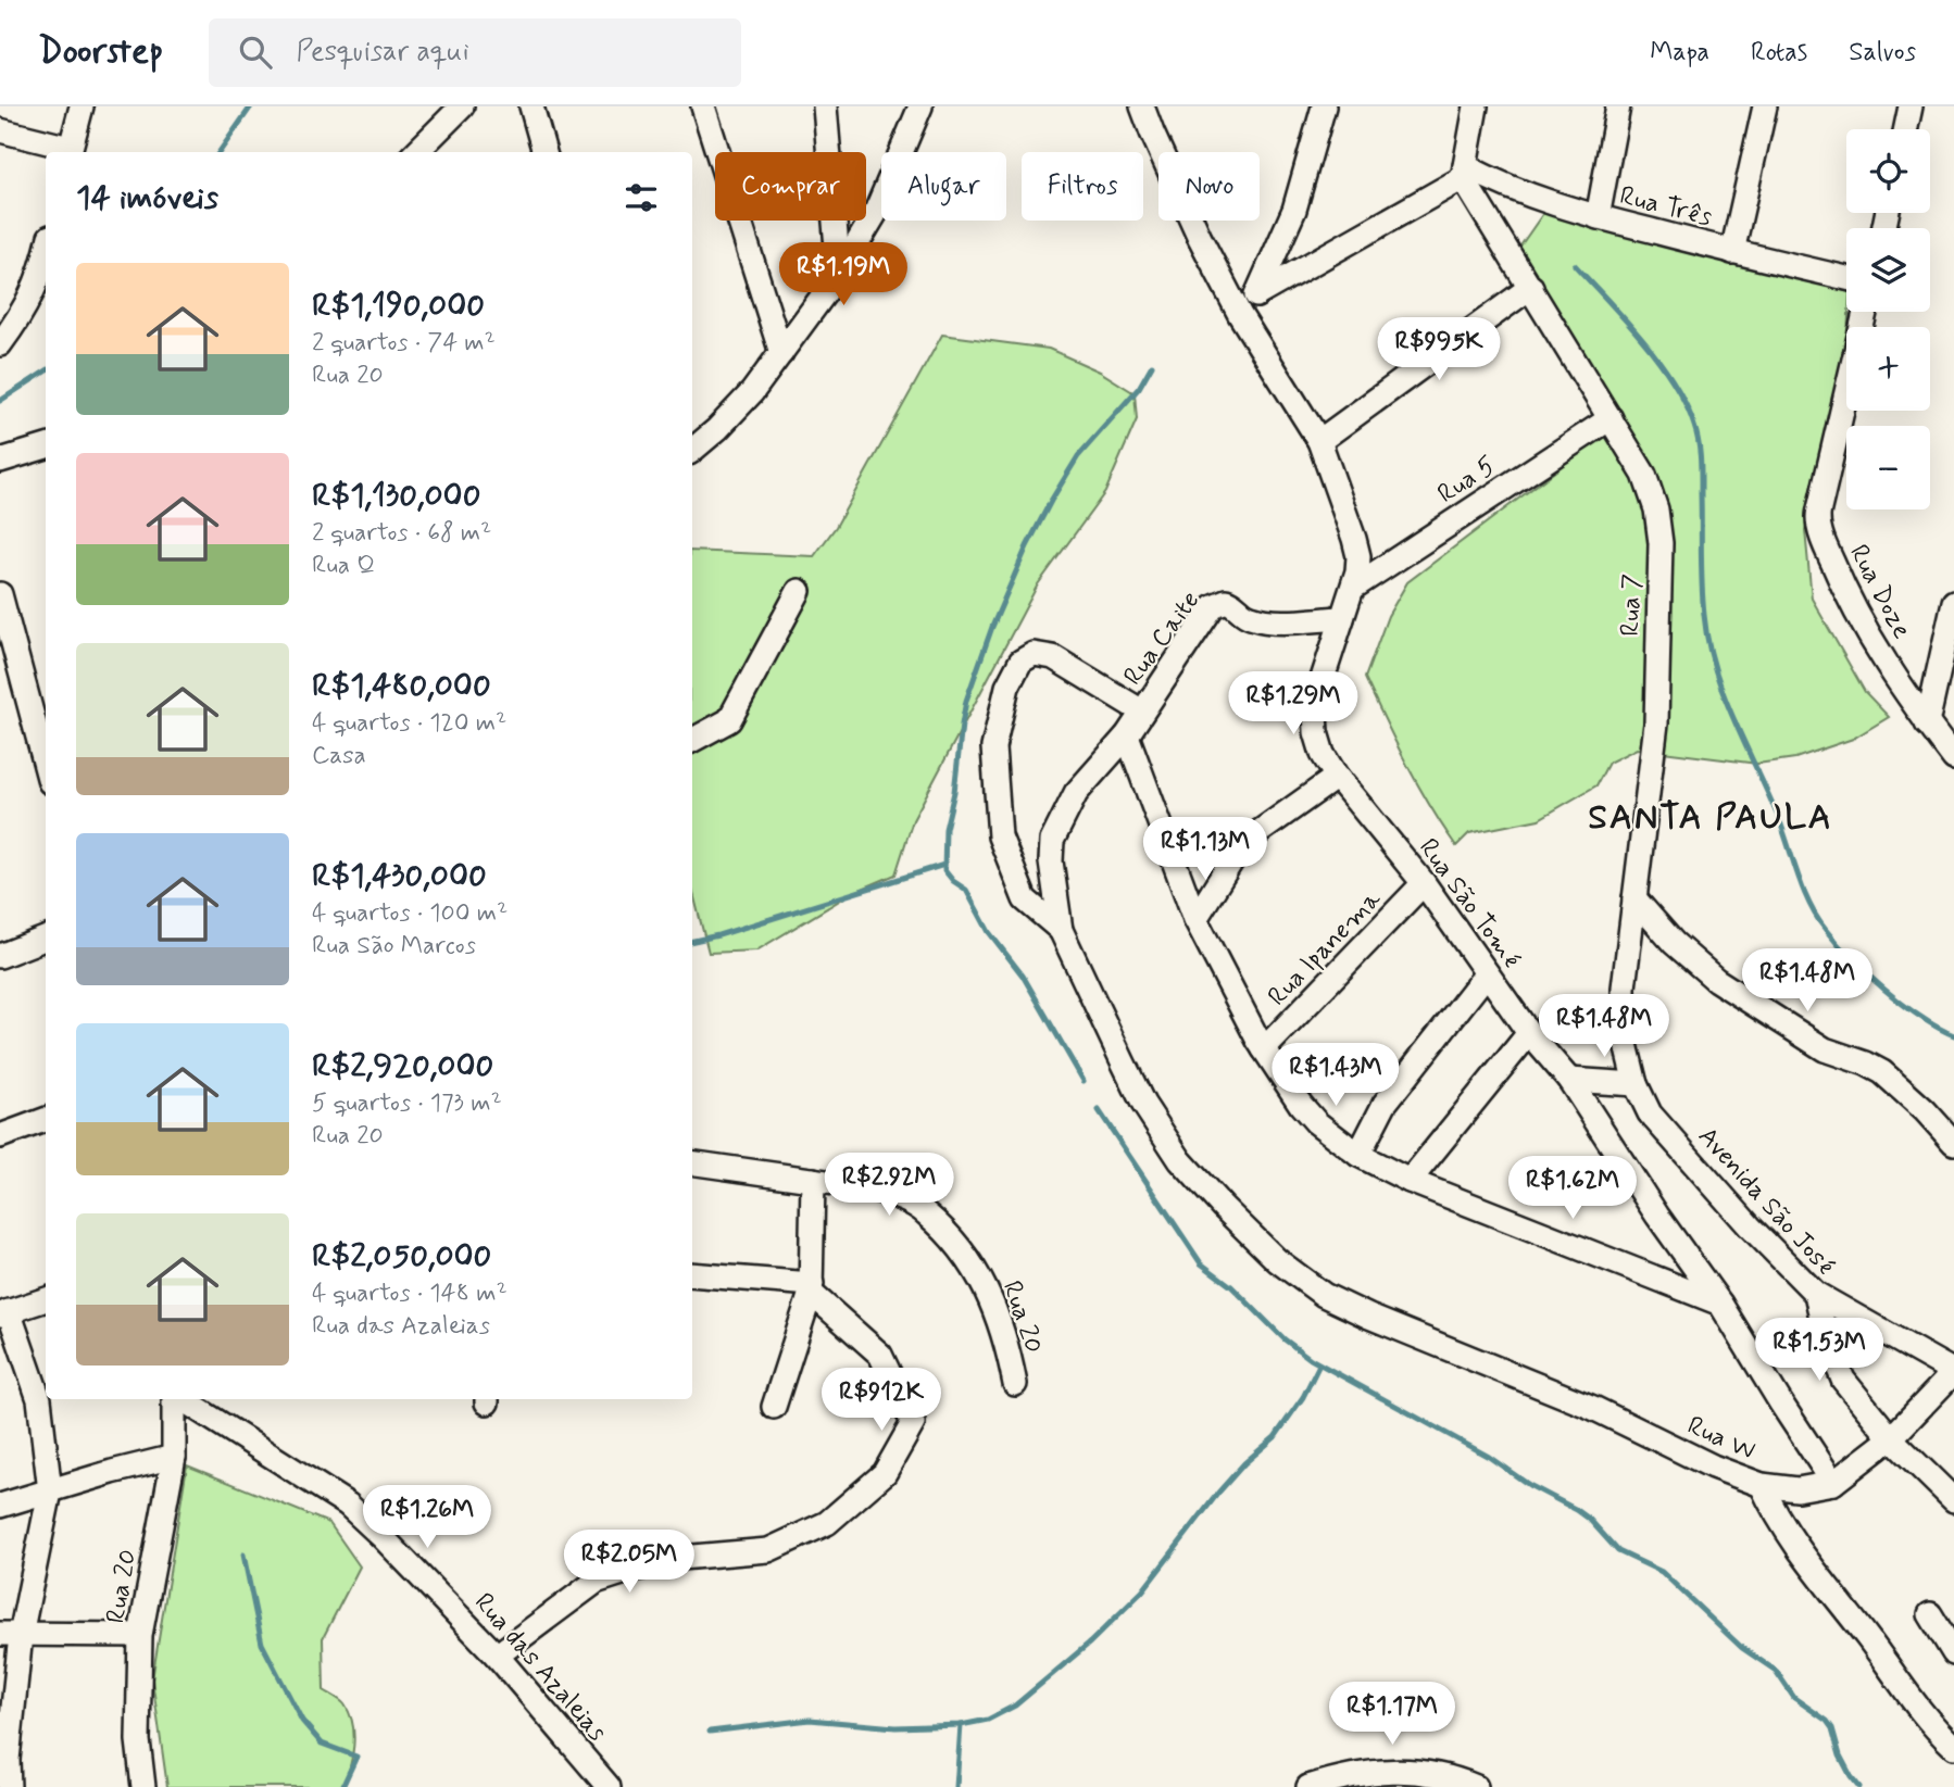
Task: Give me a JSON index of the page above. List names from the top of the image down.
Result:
{
  "streets": {
    "street": [
      "Rua Três",
      "Rua 5",
      "Rua Doze",
      "Rua 7",
      "Rua Caite",
      "Rua São Tomé",
      "Rua Ipanema",
      "Avenida São José",
      "Rua 20",
      "Rua W",
      "Rua das Azaleias"
    ]
  },
  "crossings": [
    ["Rua Três", "Rua 7"],
    ["Rua 5", "Rua 7"],
    ["Rua 5", "Rua São Tomé"],
    ["Rua 7", "Avenida São José"],
    ["Rua Caite", "Rua São Tomé"],
    ["Rua Caite", "Rua W"],
    ["Rua São Tomé", "Rua Ipanema"],
    ["Rua São Tomé", "Rua W"]
  ],
  "districts": ["SANTA PAULA"],
  "page": {
    "header": "Doorstep",
    "search": "Pesquisar aqui",
    "nav": ["Mapa", "Rotas", "Salvos"],
    "map_buttons": ["+", "−"],
    "chip": [
      "Comprar",
      "Alugar",
      "Filtros",
      "Novo"
    ],
    "heading": "14 imóveis",
    "price": [
      "R$1.19M",
      "R$995K",
      "R$1.29M",
      "R$1.13M",
      "R$1.48M",
      "R$1.48M",
      "R$1.43M",
      "R$2.92M",
      "R$1.62M",
      "R$1.53M",
      "R$912K",
      "R$1.26M",
      "R$2.05M",
      "R$1.17M"
    ],
    "list": [
      {
        "name": "R$1,190,000",
        "note": "2 quartos · 74 m² · Rua 20"
      },
      {
        "name": "R$1,130,000",
        "note": "2 quartos · 68 m² · Rua Q"
      },
      {
        "name": "R$1,480,000",
        "note": "4 quartos · 120 m² · Casa"
      },
      {
        "name": "R$1,430,000",
        "note": "4 quartos · 100 m² · Rua São Marcos"
      },
      {
        "name": "R$2,920,000",
        "note": "5 quartos · 173 m² · Rua 20"
      },
      {
        "name": "R$2,050,000",
        "note": "4 quartos · 148 m² · Rua das Azaleias"
      }
    ]
  }
}
